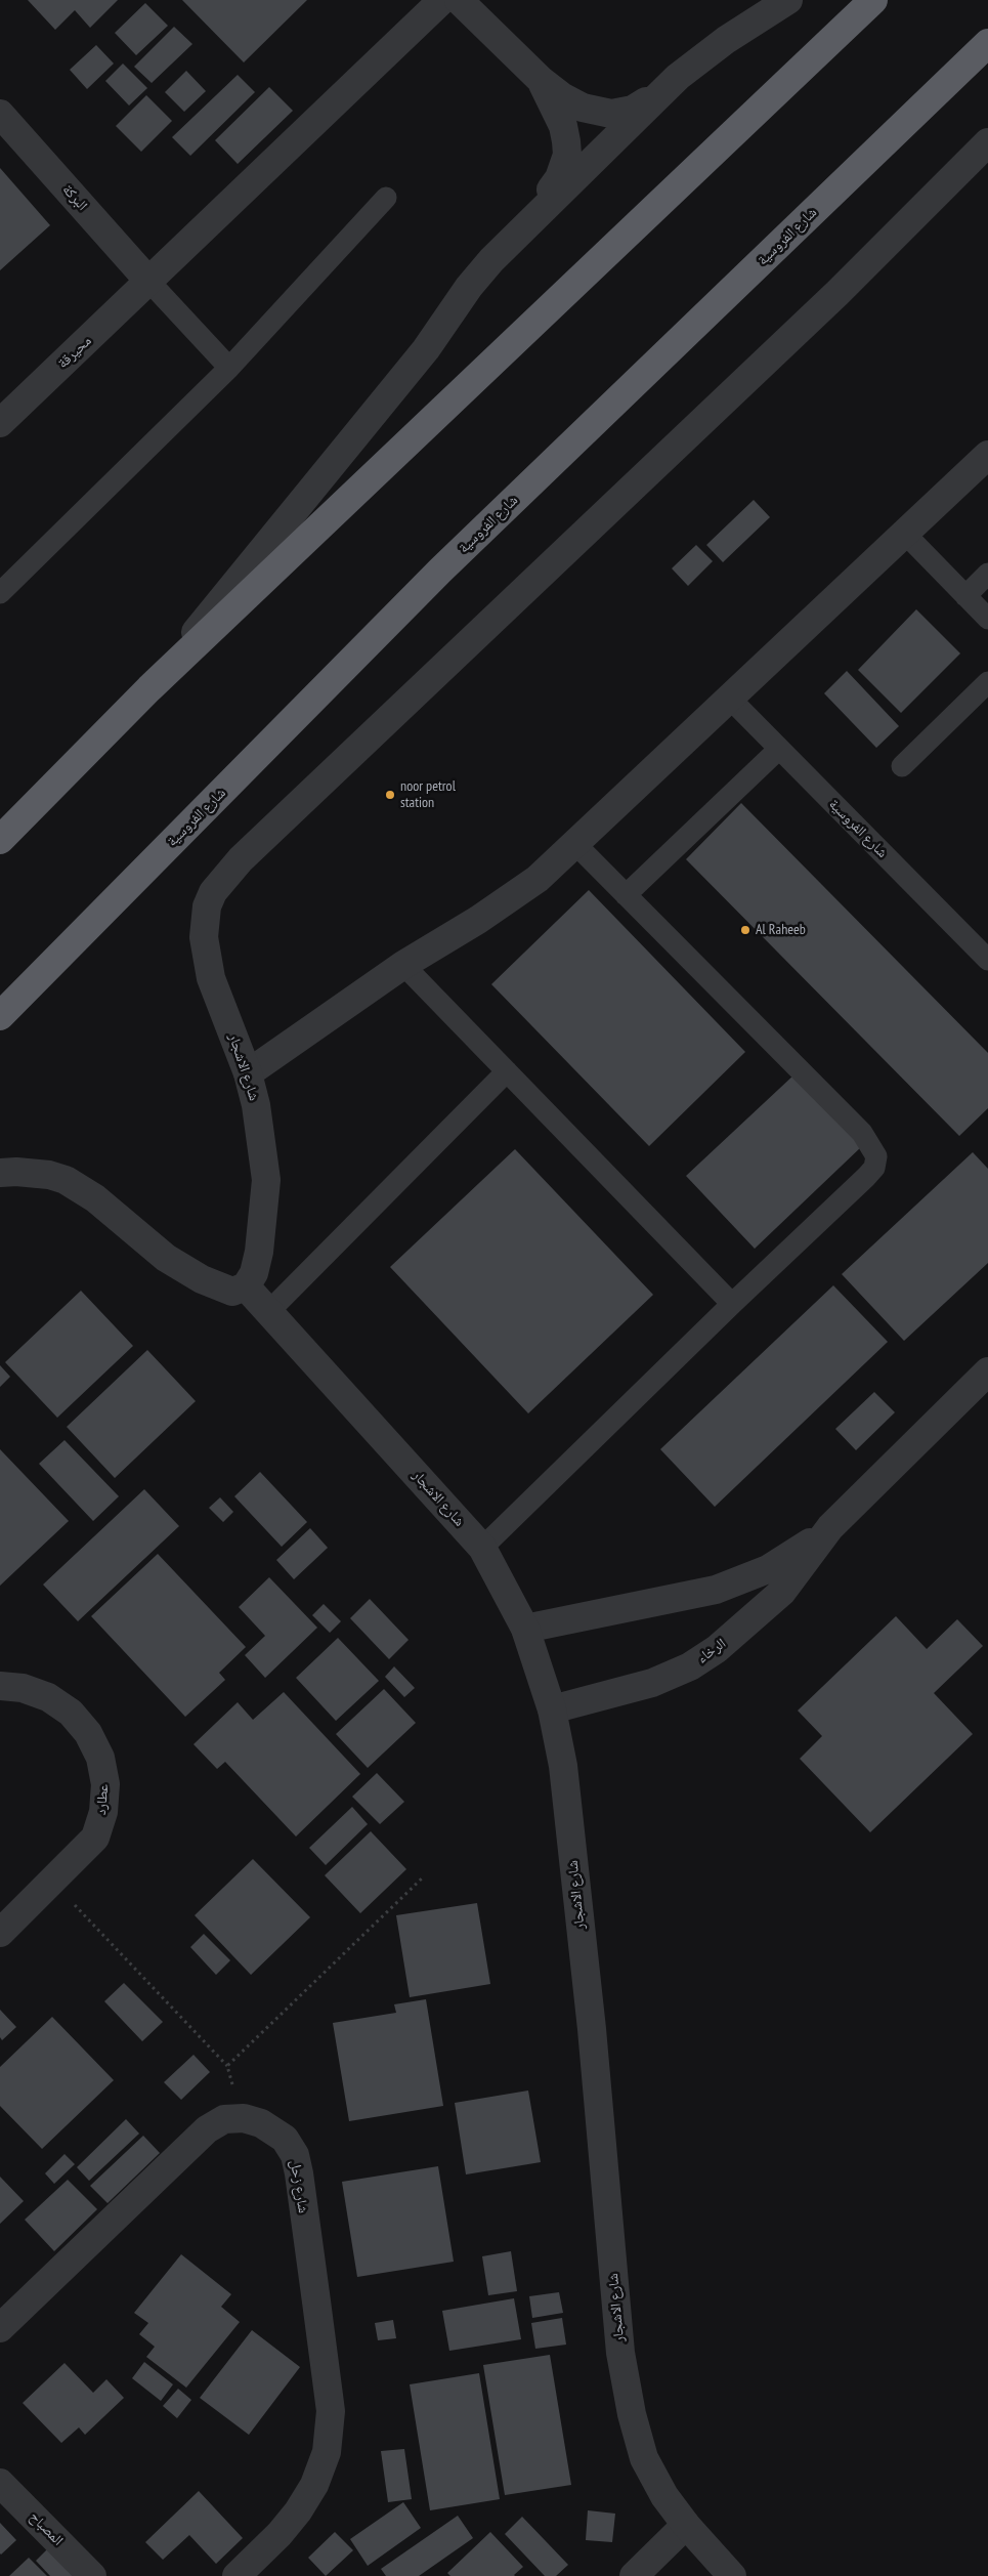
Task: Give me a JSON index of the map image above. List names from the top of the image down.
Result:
{
  "streets": {
    "highway": ["شارع الفروسية"],
    "street": [
      "البركة",
      "محيرقة",
      "شارع الاشجار",
      "الرخاء",
      "عطارد",
      "شارع زحل",
      "المصباح"
    ]
  },
  "crossings": [
    ["البركة", "محيرقة"],
    ["شارع الاشجار", "الرخاء"]
  ],
  "places": ["noor petrol station", "Al Raheeb"]
}
